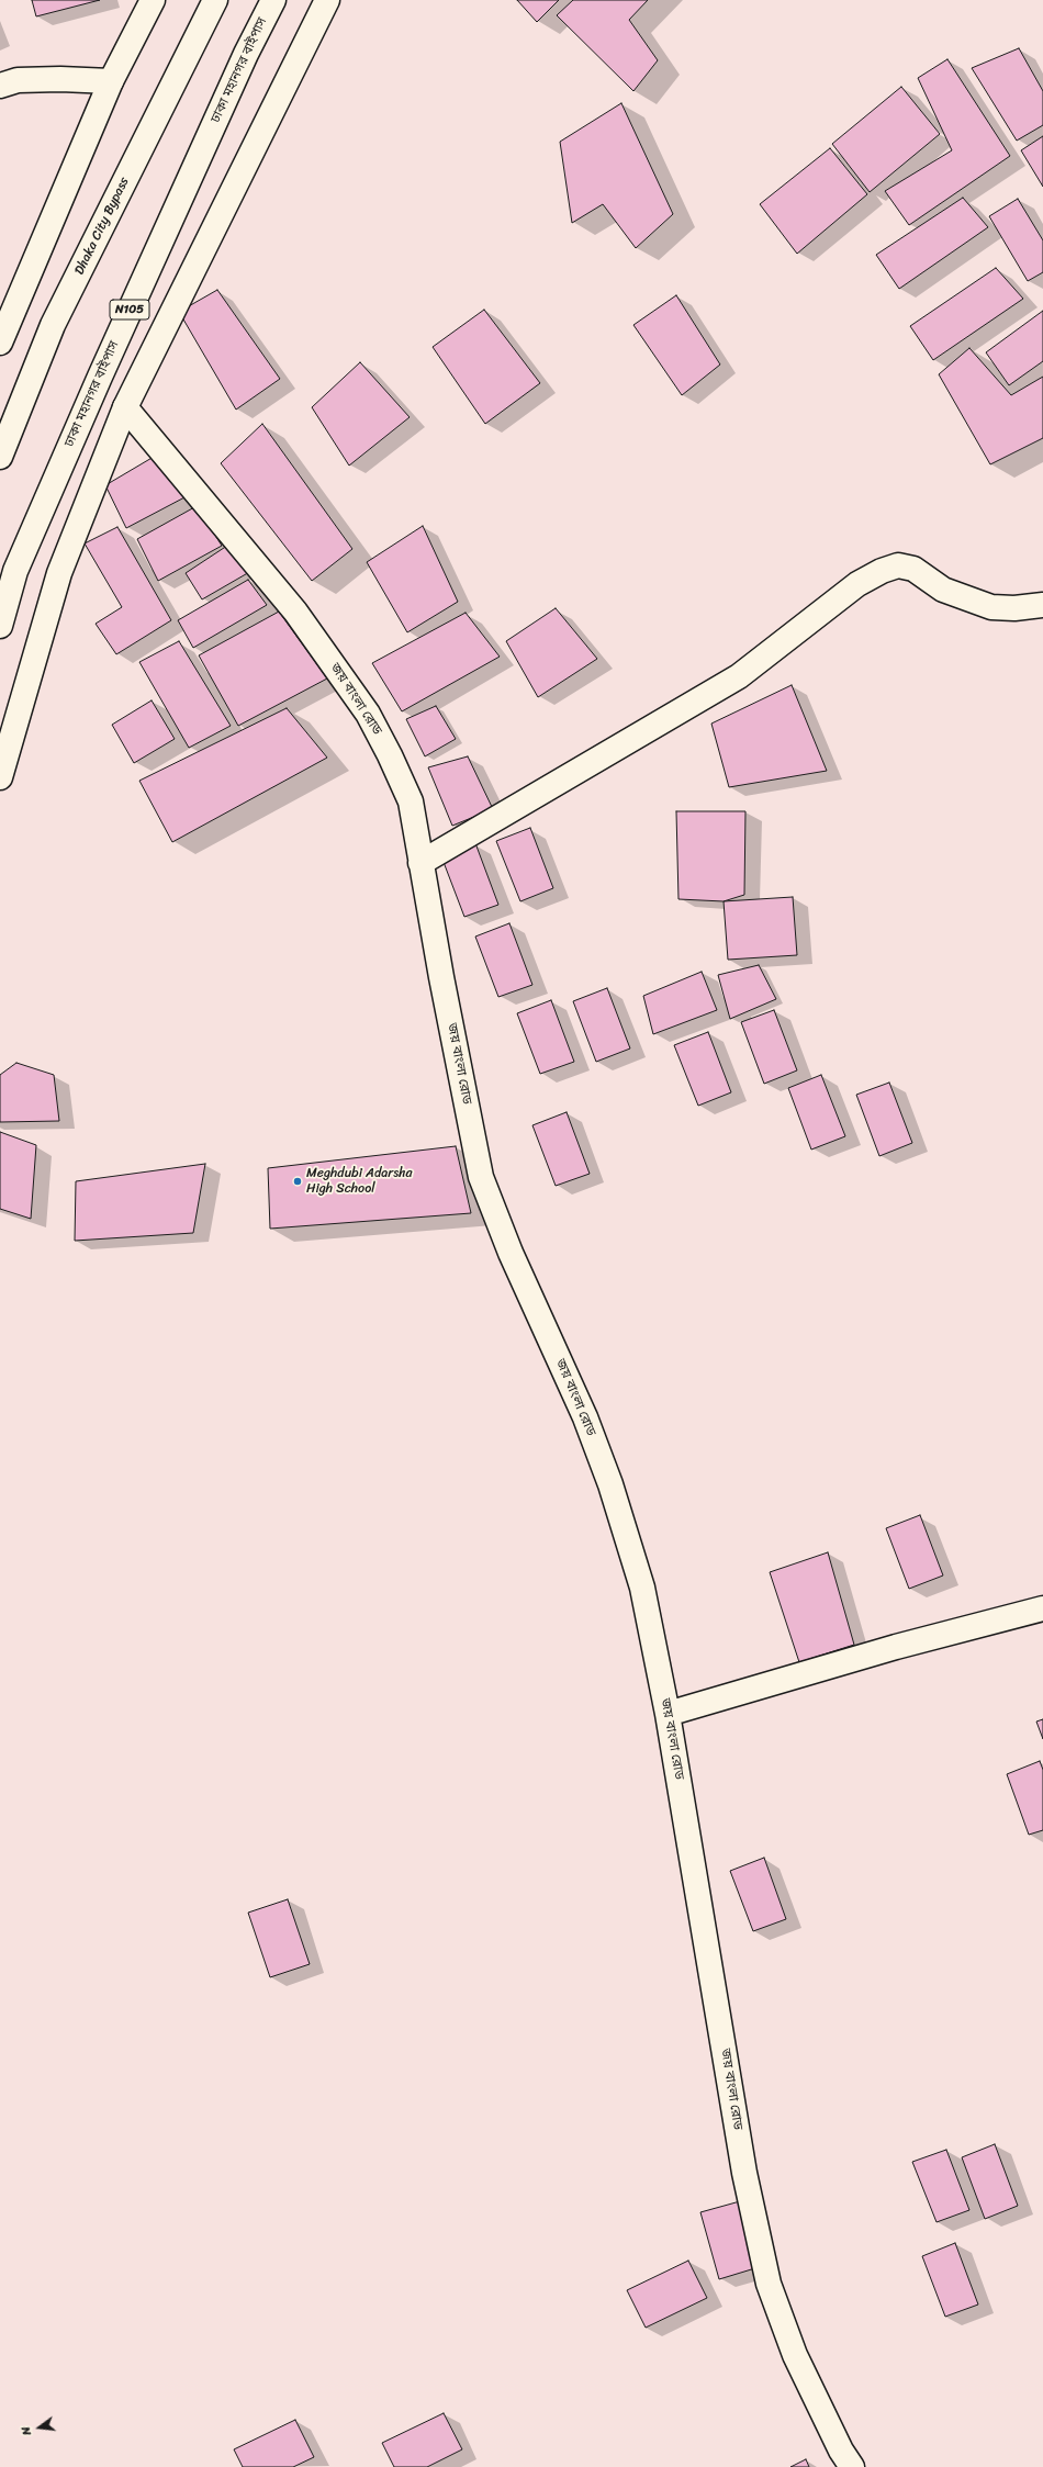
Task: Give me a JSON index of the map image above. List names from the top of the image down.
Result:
{
  "streets": {
    "main road": [
      "ঢাকা মহানগর বাইপাস",
      "Dhaka City Bypass",
      "N105",
      "জয় বাংলা রোড"
    ]
  },
  "places": ["Meghdubi Adarsha High School"],
  "north": "left"
}
